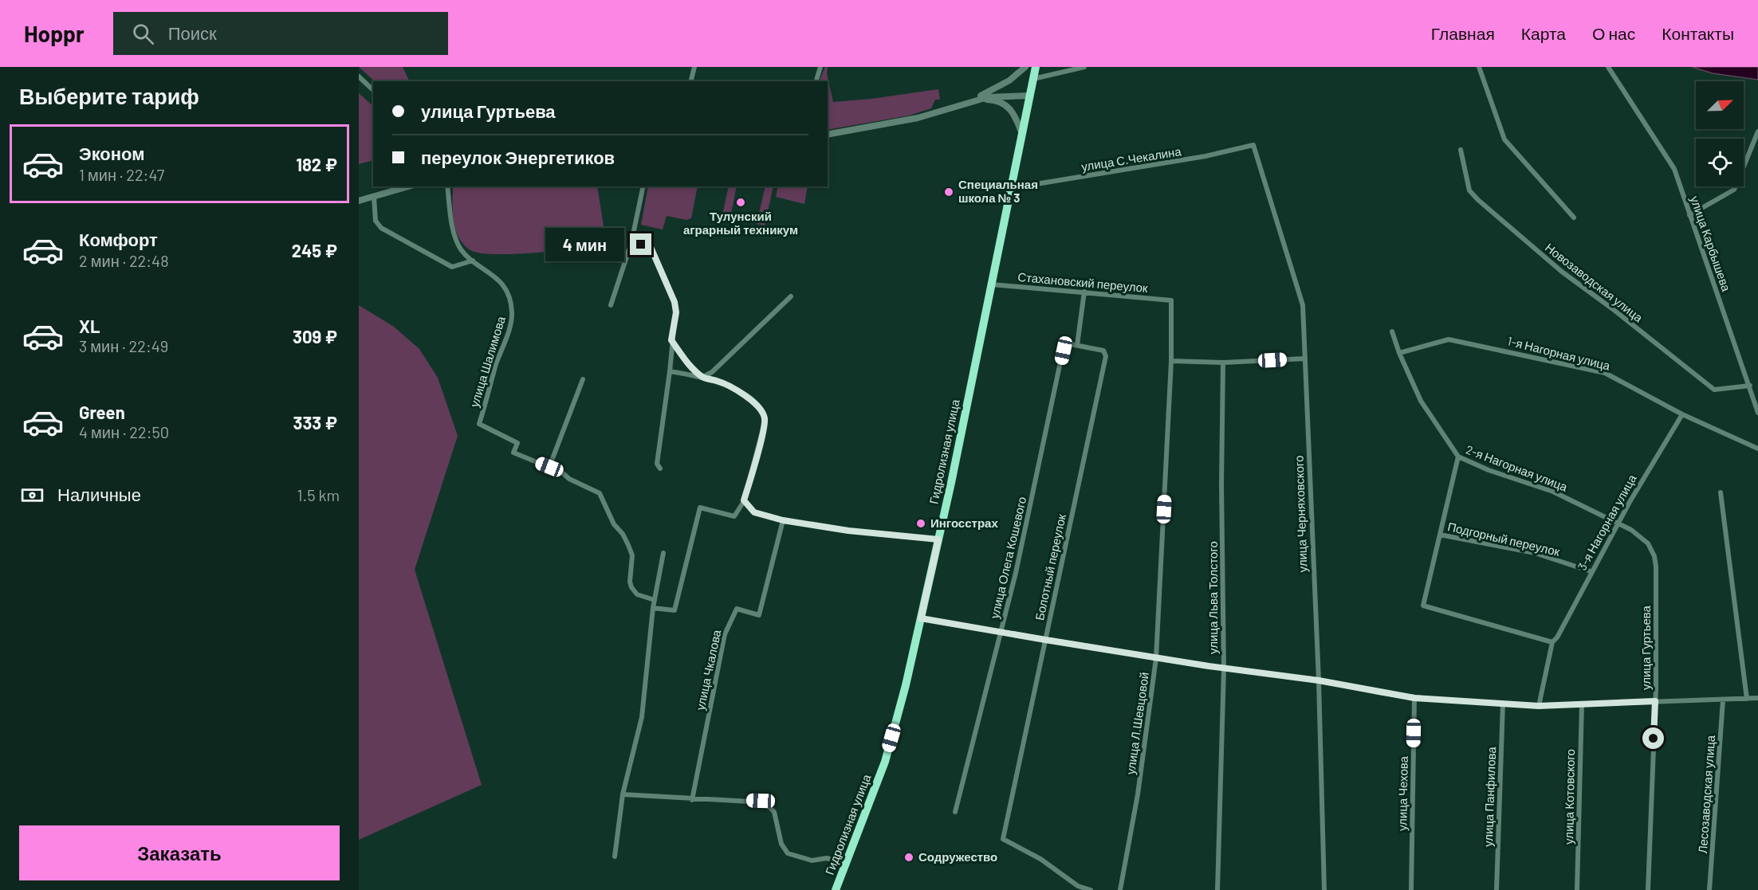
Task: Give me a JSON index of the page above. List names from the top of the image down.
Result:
{
  "streets": {
    "highway": ["Гидролизная улица"],
    "street": [
      "улица С.Чекалина",
      "улица Карбышева",
      "Стахановский переулок",
      "Новозаводская улица",
      "1-я Нагорная улица",
      "улица Шалимова",
      "2-я Нагорная улица",
      "улица Черняховского",
      "3-я Нагорная улица",
      "Подгорный переулок",
      "улица Олега Кошевого",
      "Болотный переулок",
      "улица Льва Толстого",
      "улица Гуртьева",
      "улица Чкалова",
      "улица Л.Шевцовой",
      "улица Чехова",
      "Лесозаводская улица",
      "улица Панфилова",
      "улица Котовского"
    ]
  },
  "crossings": [
    ["улица С.Чекалина", "Гидролизная улица"],
    ["улица С.Чекалина", "улица Черняховского"],
    ["улица Карбышева", "Новозаводская улица"],
    ["Стахановский переулок", "Гидролизная улица"],
    ["Стахановский переулок", "улица Л.Шевцовой"],
    ["1-я Нагорная улица", "2-я Нагорная улица"],
    ["1-я Нагорная улица", "3-я Нагорная улица"],
    ["2-я Нагорная улица", "3-я Нагорная улица"],
    ["2-я Нагорная улица", "улица Гуртьева"],
    ["3-я Нагорная улица", "Подгорный переулок"],
    ["улица Олега Кошевого", "Болотный переулок"]
  ],
  "places": [
    "Специальная школа № 3",
    "Тулунский аграрный техникум",
    "Ингосстрах",
    "Содружество"
  ],
  "north": "top right",
  "page": {
    "header": "Hoppr",
    "search": "Поиск",
    "nav": [
      "Главная",
      "Карта",
      "О нас",
      "Контакты"
    ],
    "heading": "Выберите тариф",
    "banner": ["улица Гуртьева", "переулок Энергетиков"],
    "list": [
      {
        "name": "Эконом",
        "note": "1 мин · 22:47",
        "value": "182 ₽"
      },
      {
        "name": "Комфорт",
        "note": "2 мин · 22:48",
        "value": "245 ₽"
      },
      {
        "name": "XL",
        "note": "3 мин · 22:49",
        "value": "309 ₽"
      },
      {
        "name": "Green",
        "note": "4 мин · 22:50",
        "value": "333 ₽"
      }
    ],
    "bubble": "4 мин",
    "pay": ["Наличные", "1.5 km"],
    "buttons": "Заказать"
  }
}
